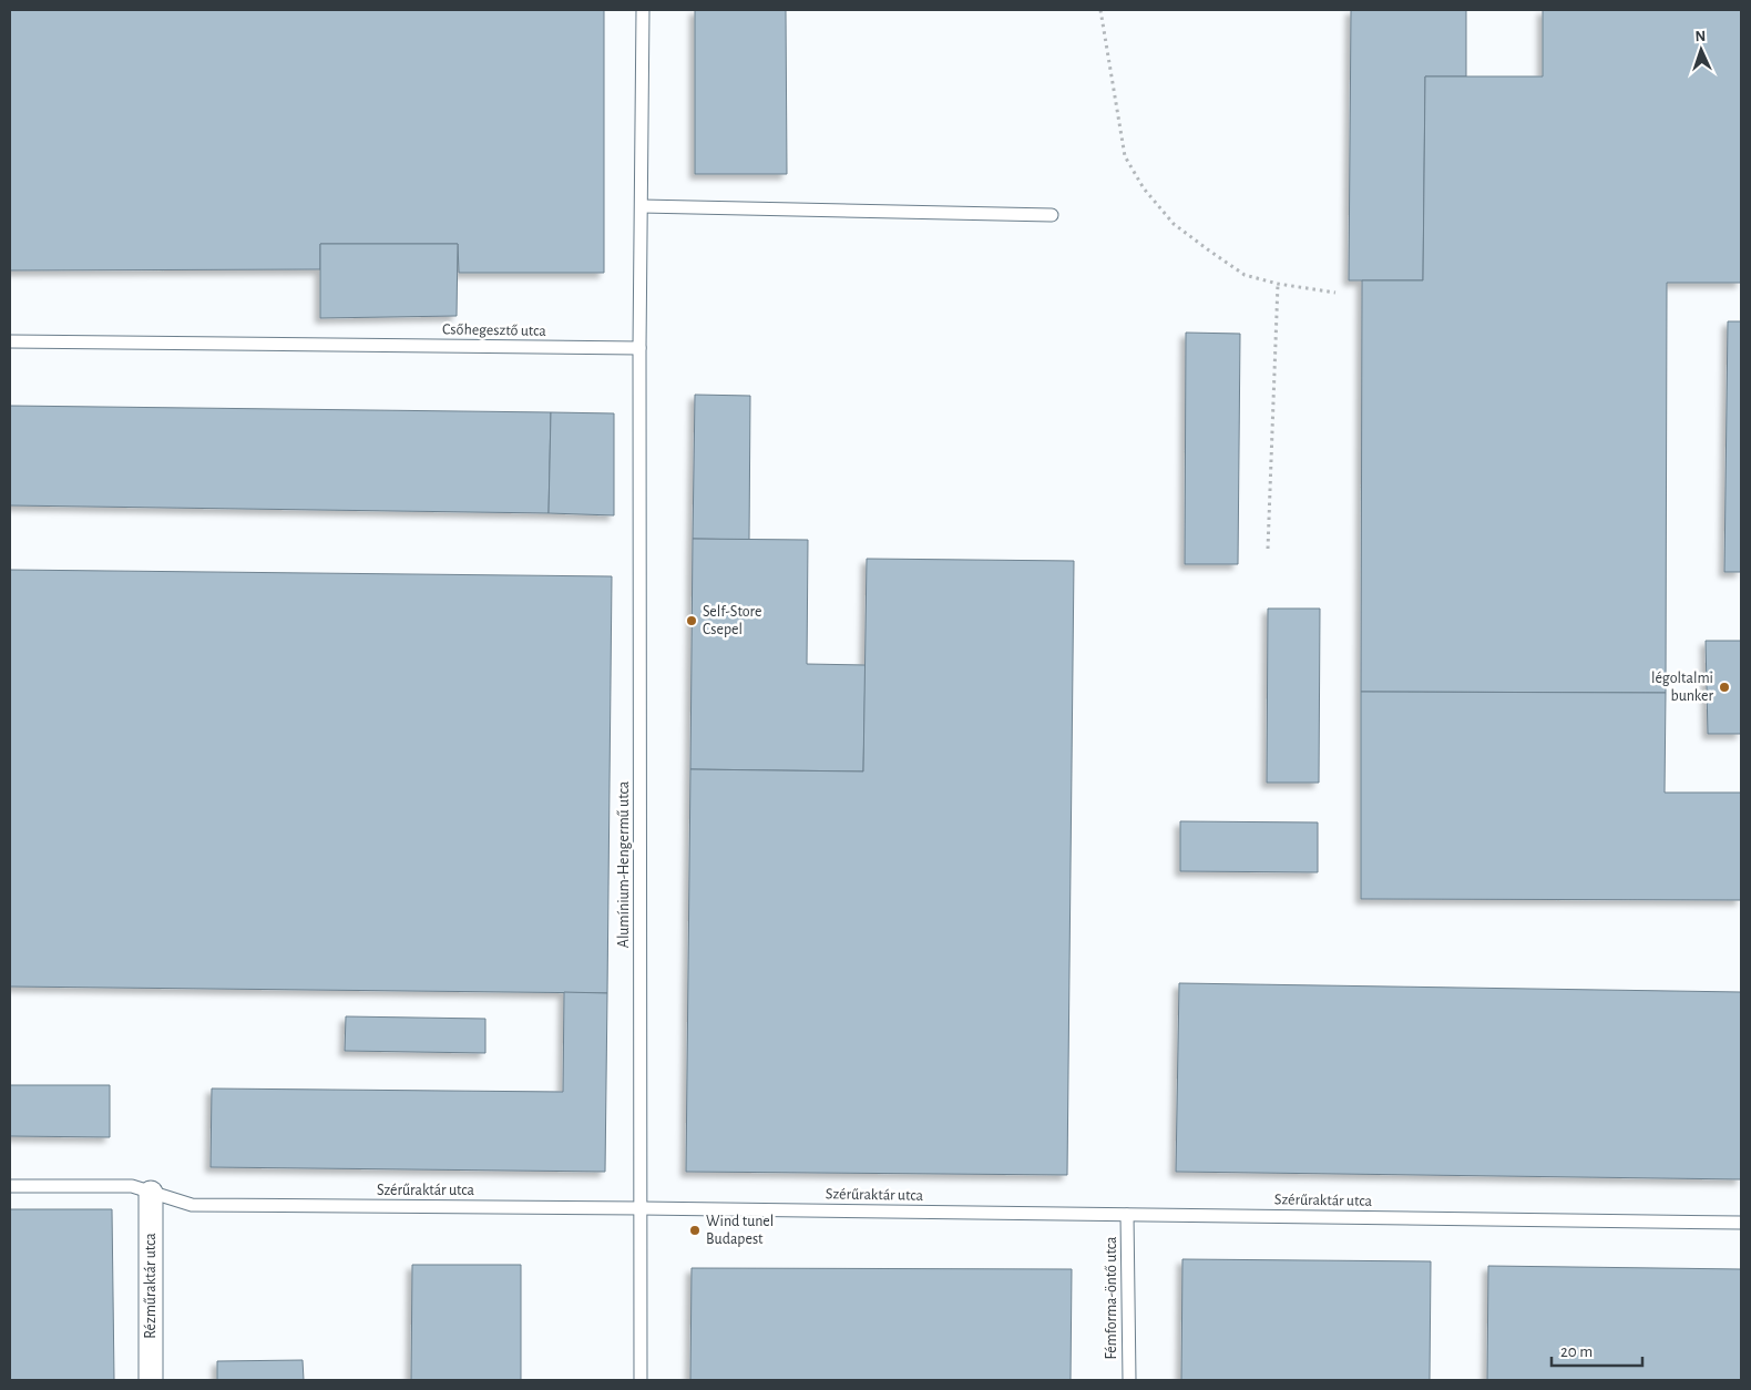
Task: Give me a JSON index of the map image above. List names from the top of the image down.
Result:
{
  "streets": {
    "street": ["Rézműraktár utca"],
    "lane": [
      "Csőhegesztő utca",
      "Alumínium-Hengermű utca",
      "Szérűraktár utca",
      "Fémforma-öntő utca"
    ]
  },
  "crossings": [
    ["Csőhegesztő utca", "Alumínium-Hengermű utca"],
    ["Alumínium-Hengermű utca", "Szérűraktár utca"],
    ["Szérűraktár utca", "Rézműraktár utca"],
    ["Szérűraktár utca", "Fémforma-öntő utca"]
  ],
  "places": ["Self-Store Csepel", "légoltalmi bunker", "Wind tunel Budapest"],
  "scale_bar": "20 m",
  "north": "top"
}
